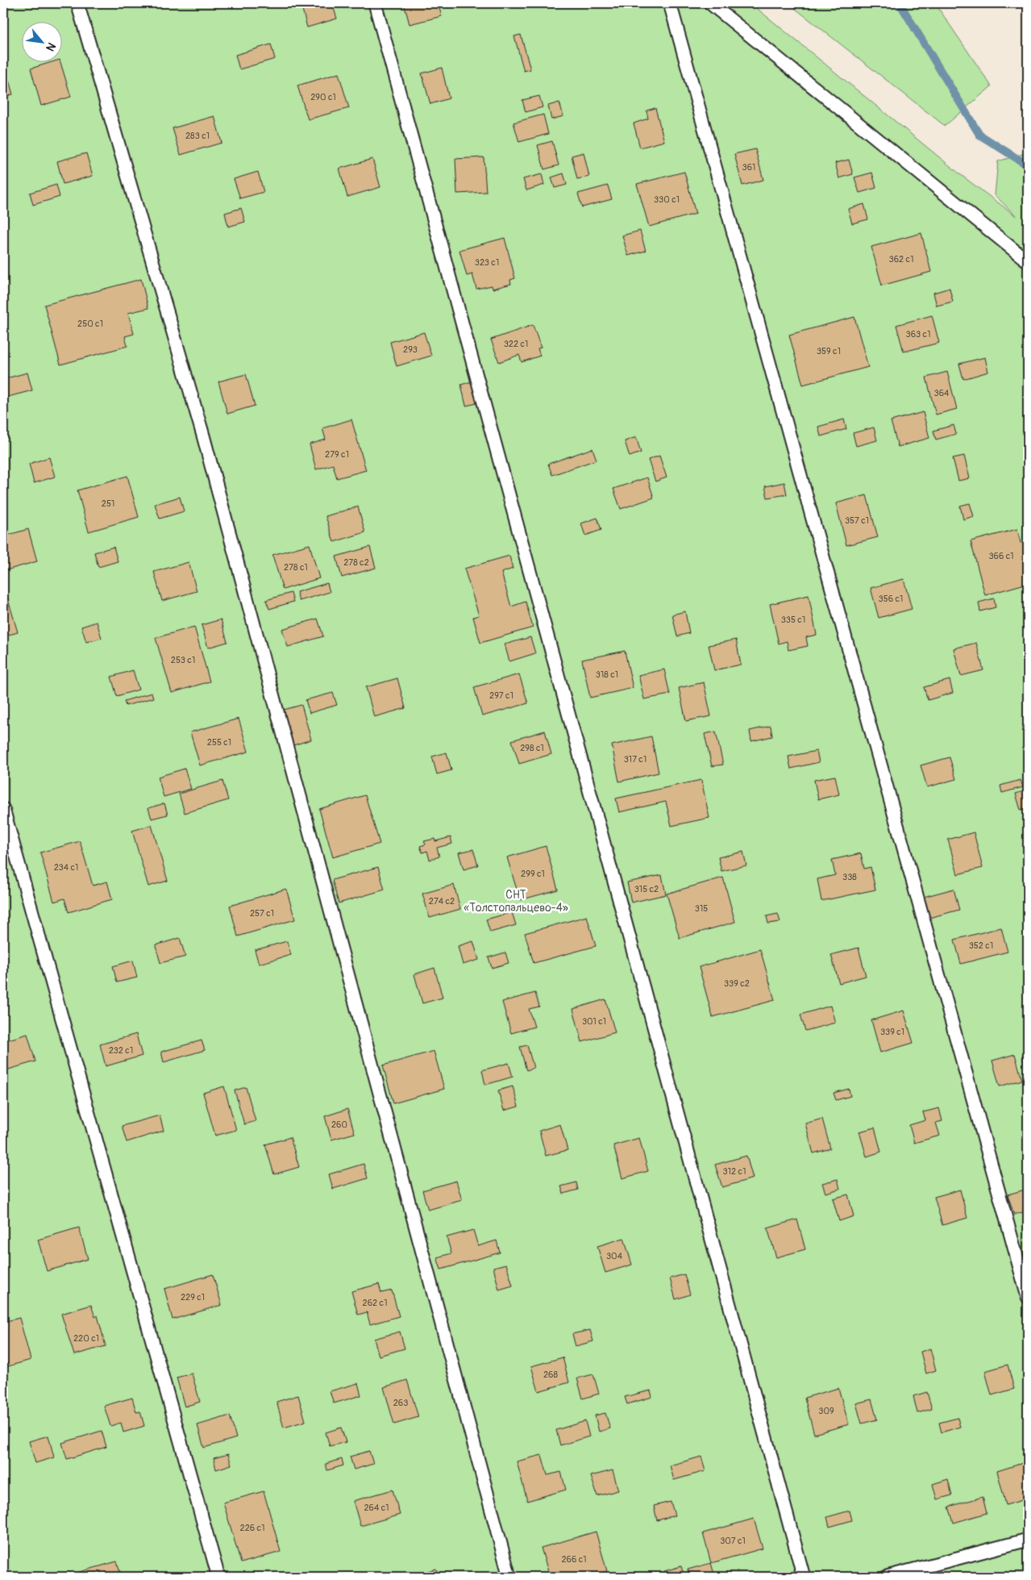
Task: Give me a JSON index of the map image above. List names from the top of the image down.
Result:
{
  "parks": ["СНТ «Толстопальцево-4»"],
  "house_numbers": [
    "290 с1",
    "283 с1",
    "361",
    "330 с1",
    "362 с1",
    "323 с1",
    "250 с1",
    "363 с1",
    "322 с1",
    "293",
    "359 с1",
    "364",
    "279 с1",
    "251",
    "357 с1",
    "366 с1",
    "278 с2",
    "278 с1",
    "356 с1",
    "335 с1",
    "253 с1",
    "318 с1",
    "297 с1",
    "255 с1",
    "298 с1",
    "317 с1",
    "234 с1",
    "299 с1",
    "338",
    "315 с2",
    "274 с2",
    "315",
    "257 с1",
    "352 с1",
    "339 с2",
    "301 с1",
    "339 с1",
    "232 с1",
    "260",
    "312 с1",
    "304",
    "229 с1",
    "262 с1",
    "220 с1",
    "268",
    "263",
    "309",
    "264 с1",
    "226 с1",
    "307 с1",
    "266 с1"
  ],
  "north": "bottom right"
}
